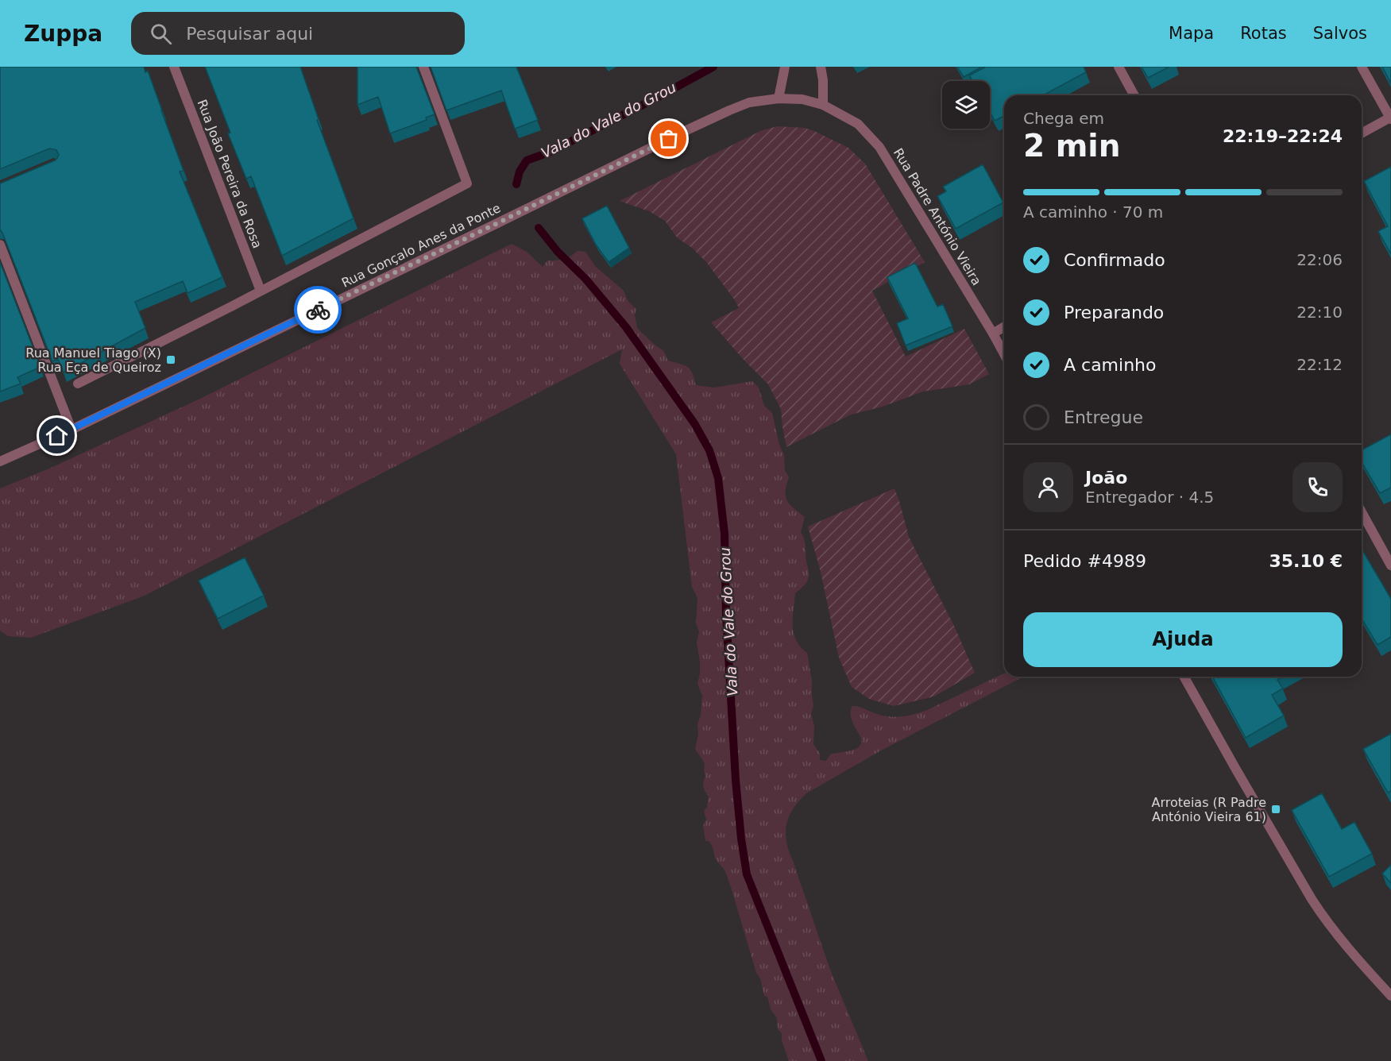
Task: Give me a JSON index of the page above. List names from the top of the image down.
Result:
{
  "streets": {
    "street": ["Rua João Pereira da Rosa", "Rua Padre António Vieira", "Rua Gonçalo Anes da Ponte"]
  },
  "crossings": [
    ["Rua Padre António Vieira", "Rua Gonçalo Anes da Ponte"]
  ],
  "water": ["Vala do Vale do Grou"],
  "places": {
    "transit": ["Rua Manuel Tiago (X) Rua Eça de Queiroz", "Arroteias (R Padre António Vieira 61)"]
  },
  "page": {
    "header": "Zuppa",
    "search": "Pesquisar aqui",
    "nav": ["Mapa", "Rotas", "Salvos"],
    "heading": ["2 min", "Chega em", "22:19–22:24"],
    "panel": [
      "João",
      "Entregador · 4.5",
      "Pedido #4989",
      "35.10 €"
    ],
    "bar": "A caminho · 70 m",
    "list": [
      ["Confirmado", "22:06"],
      ["Preparando", "22:10"],
      ["A caminho", "22:12"],
      "Entregue"
    ],
    "buttons": "Ajuda"
  }
}
